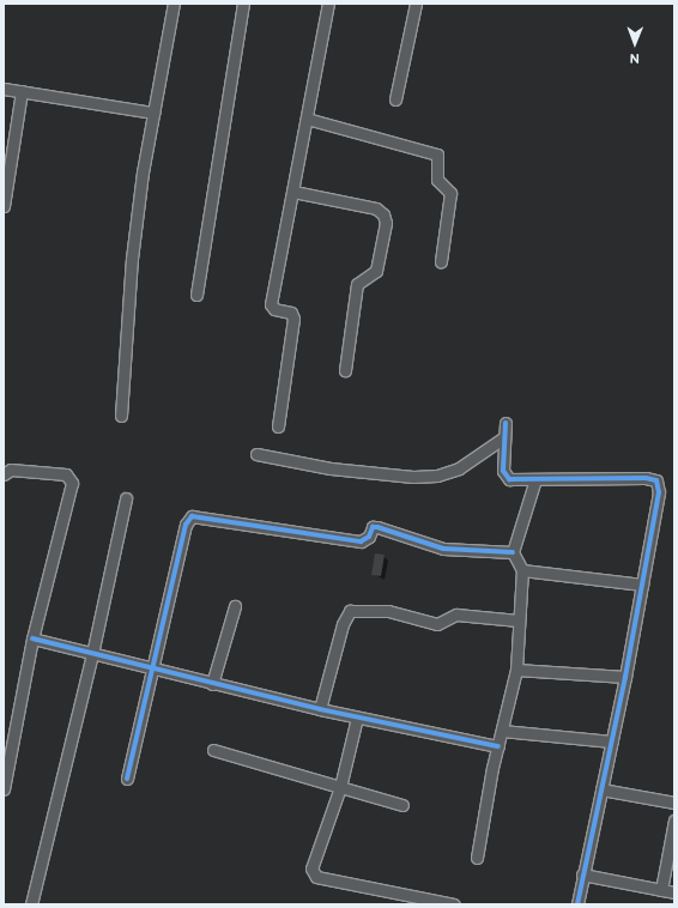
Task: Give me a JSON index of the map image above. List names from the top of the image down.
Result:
{
  "north": "bottom"
}
